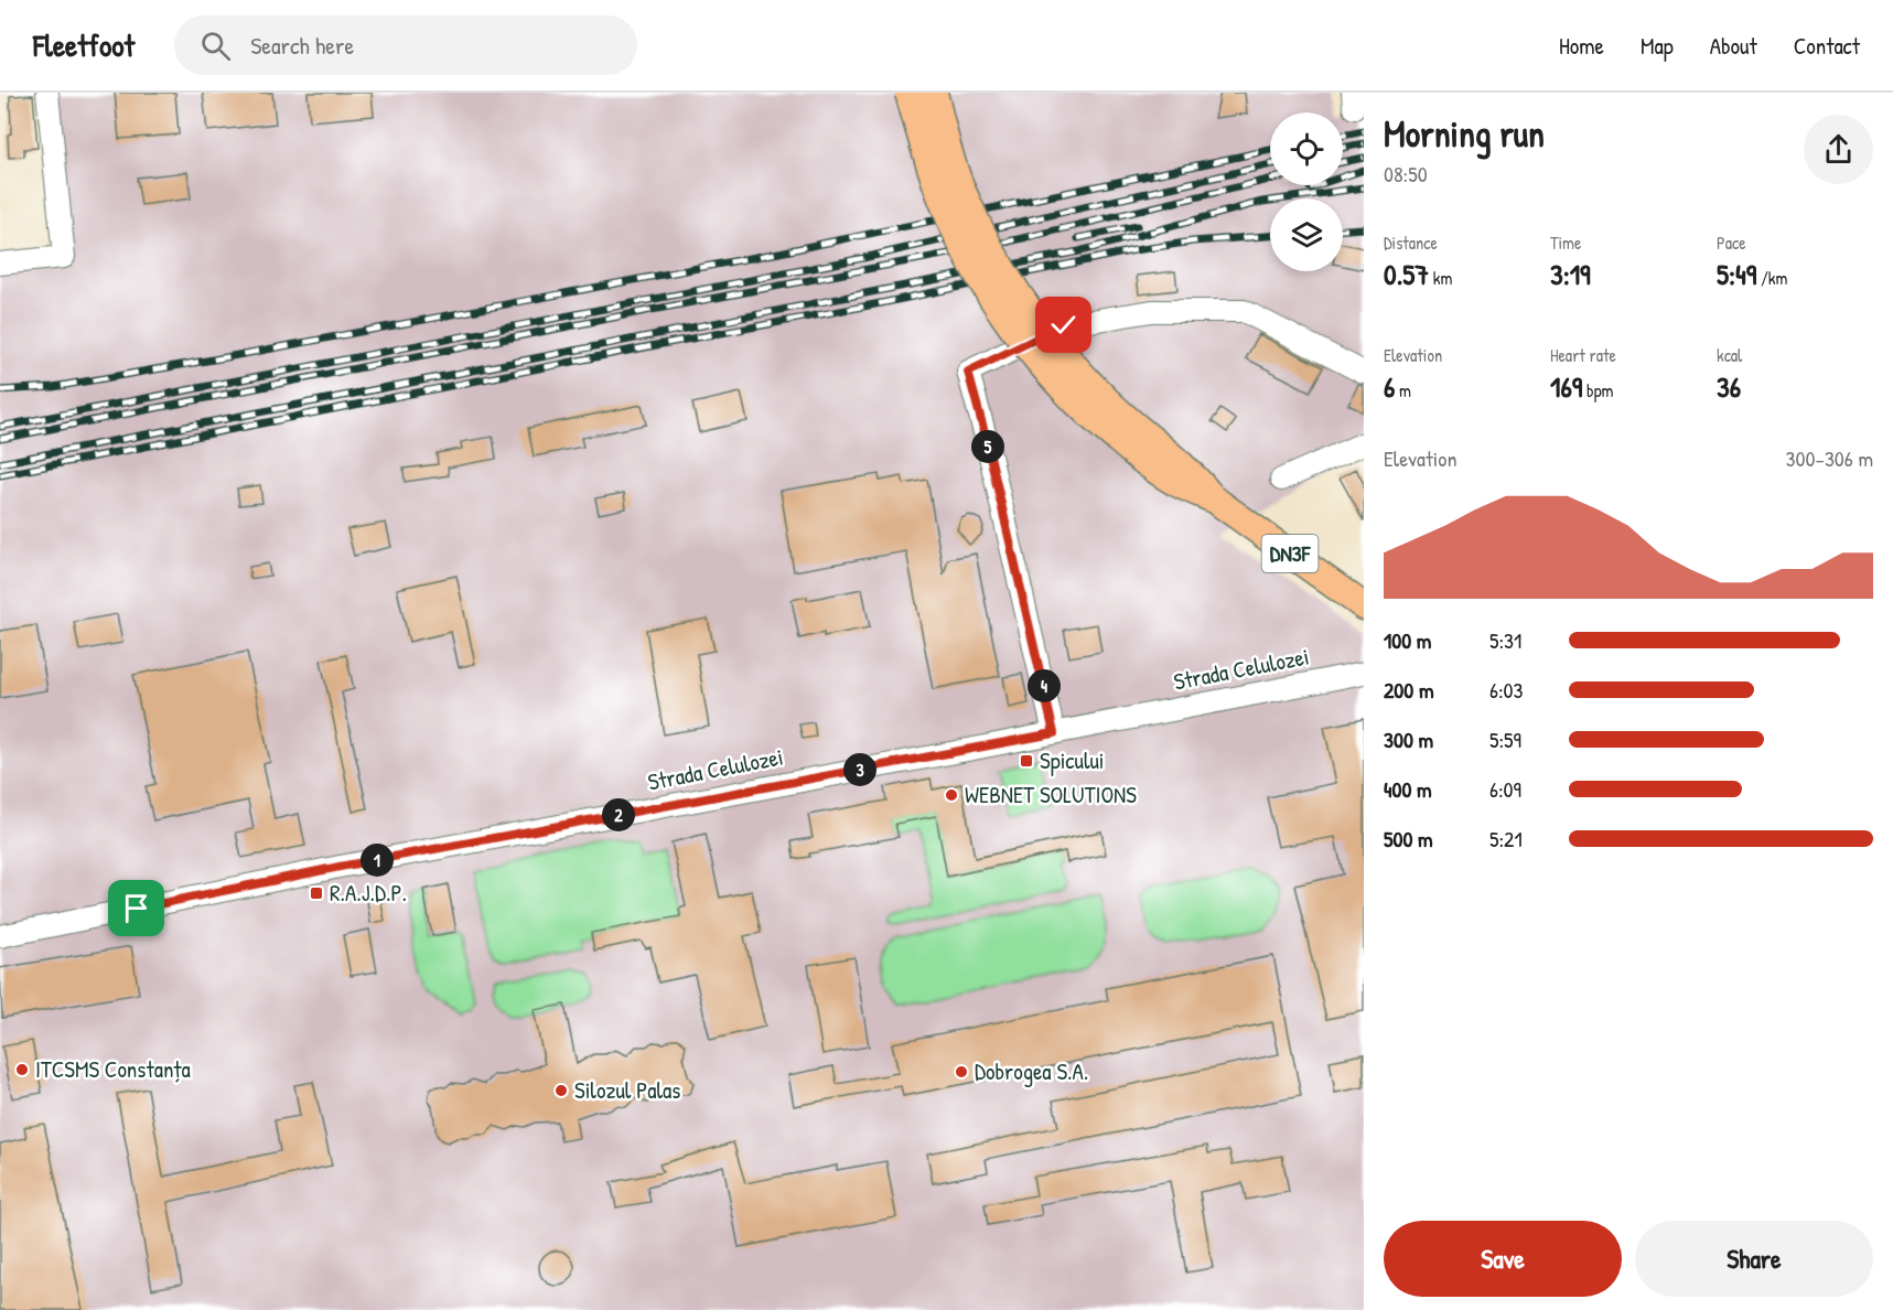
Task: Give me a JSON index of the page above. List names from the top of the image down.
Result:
{
  "streets": {
    "main road": ["DN3F"],
    "street": ["Strada Celulozei"]
  },
  "places": {
    "transit": ["Spicului", "R.A.J.D.P."],
    "other": [
      "WEBNET SOLUTIONS",
      "ITCSMS Constanța",
      "Dobrogea S.A.",
      "Silozul Palas"
    ]
  },
  "page": {
    "header": "Fleetfoot",
    "search": "Search here",
    "nav": [
      "Home",
      "Map",
      "About",
      "Contact"
    ],
    "heading": ["Morning run", "08:50"],
    "stats": [
      ["Distance", "0.57 km"],
      ["Time", "3:19"],
      ["Pace", "5:49 /km"],
      ["Elevation", "6 m"],
      ["Heart rate", "169 bpm"],
      ["kcal", "36"]
    ],
    "pins": [
      "5",
      "4",
      "3",
      "2",
      "1"
    ],
    "chart": ["Elevation", "300–306 m"],
    "list": [
      {
        "name": "100 m",
        "note": "5:31"
      },
      {
        "name": "200 m",
        "note": "6:03"
      },
      {
        "name": "300 m",
        "note": "5:59"
      },
      {
        "name": "400 m",
        "note": "6:09"
      },
      {
        "name": "500 m",
        "note": "5:21"
      }
    ],
    "buttons": ["Save", "Share"]
  }
}
